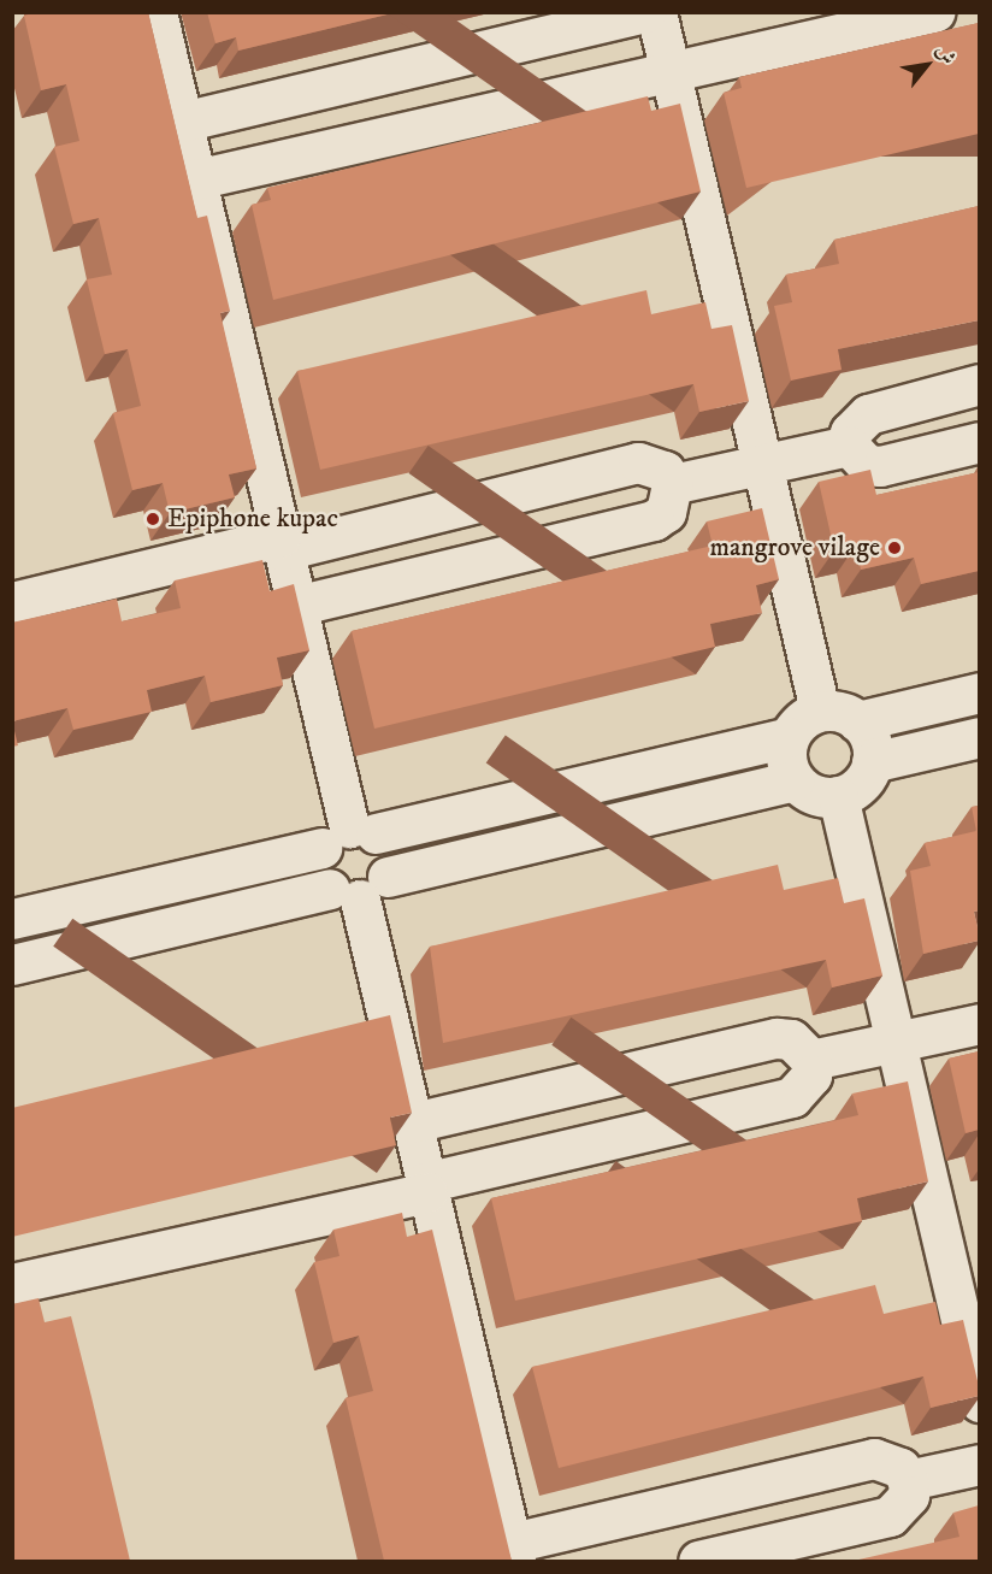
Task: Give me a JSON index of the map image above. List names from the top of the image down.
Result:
{
  "places": ["Epiphone kupac", "mangrove vilage"],
  "north": "top right"
}
